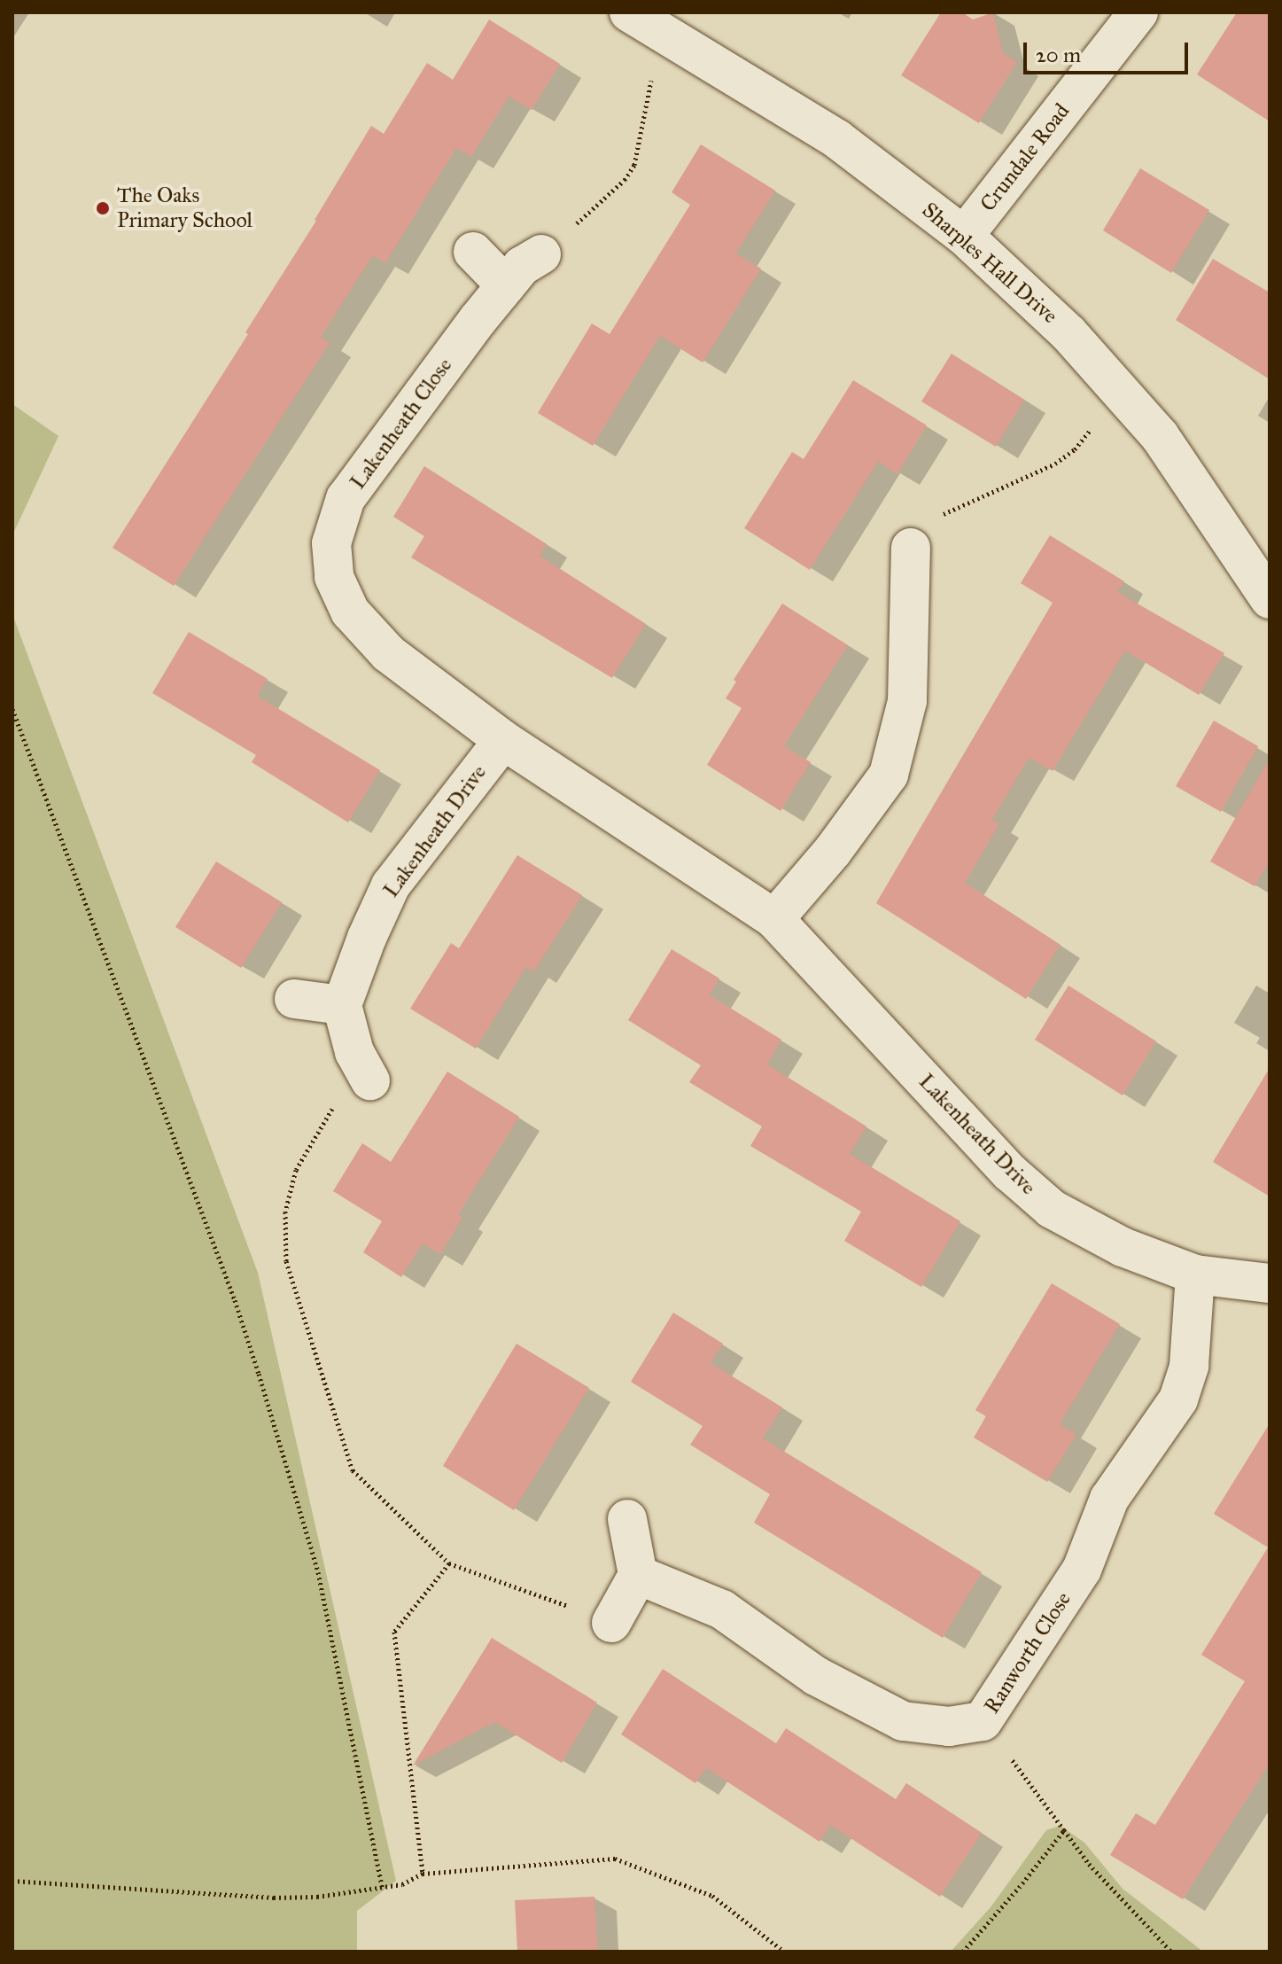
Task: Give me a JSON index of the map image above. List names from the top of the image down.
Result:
{
  "streets": {
    "street": [
      "Crundale Road",
      "Sharples Hall Drive",
      "Lakenheath Close",
      "Lakenheath Drive",
      "Ranworth Close"
    ]
  },
  "crossings": [
    ["Crundale Road", "Sharples Hall Drive"],
    ["Lakenheath Close", "Lakenheath Drive"],
    ["Lakenheath Drive", "Ranworth Close"]
  ],
  "places": ["The Oaks Primary School"],
  "scale_bar": "20 m"
}
